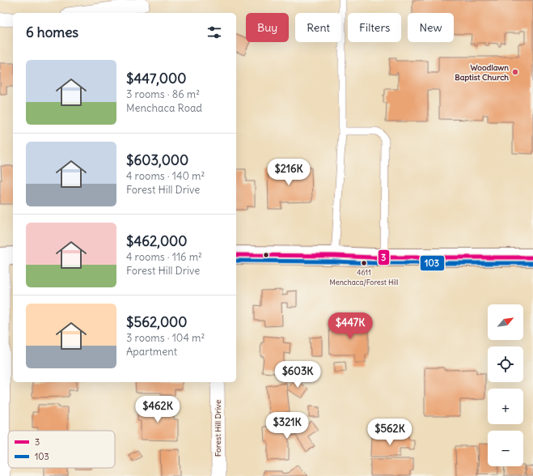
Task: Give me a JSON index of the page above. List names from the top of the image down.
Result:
{
  "streets": {
    "street": ["Forest Hill Drive"]
  },
  "places": ["Woodlawn Baptist Church", "4611 Menchaca/Forest Hill"],
  "lines": ["transit line 3", "transit line 103"],
  "legend": ["3", "103"],
  "north": "top right",
  "page": {
    "chip": [
      "Buy",
      "Rent",
      "Filters",
      "New"
    ],
    "heading": "6 homes",
    "list": [
      {
        "name": "$447,000",
        "note": "3 rooms · 86 m² · Menchaca Road"
      },
      {
        "name": "$603,000",
        "note": "4 rooms · 140 m² · Forest Hill Drive"
      },
      {
        "name": "$462,000",
        "note": "4 rooms · 116 m² · Forest Hill Drive"
      },
      {
        "name": "$562,000",
        "note": "3 rooms · 104 m² · Apartment"
      }
    ],
    "price": [
      "$216K",
      "$447K",
      "$603K",
      "$462K",
      "$321K",
      "$562K"
    ],
    "map_buttons": ["+", "−"]
  }
}
